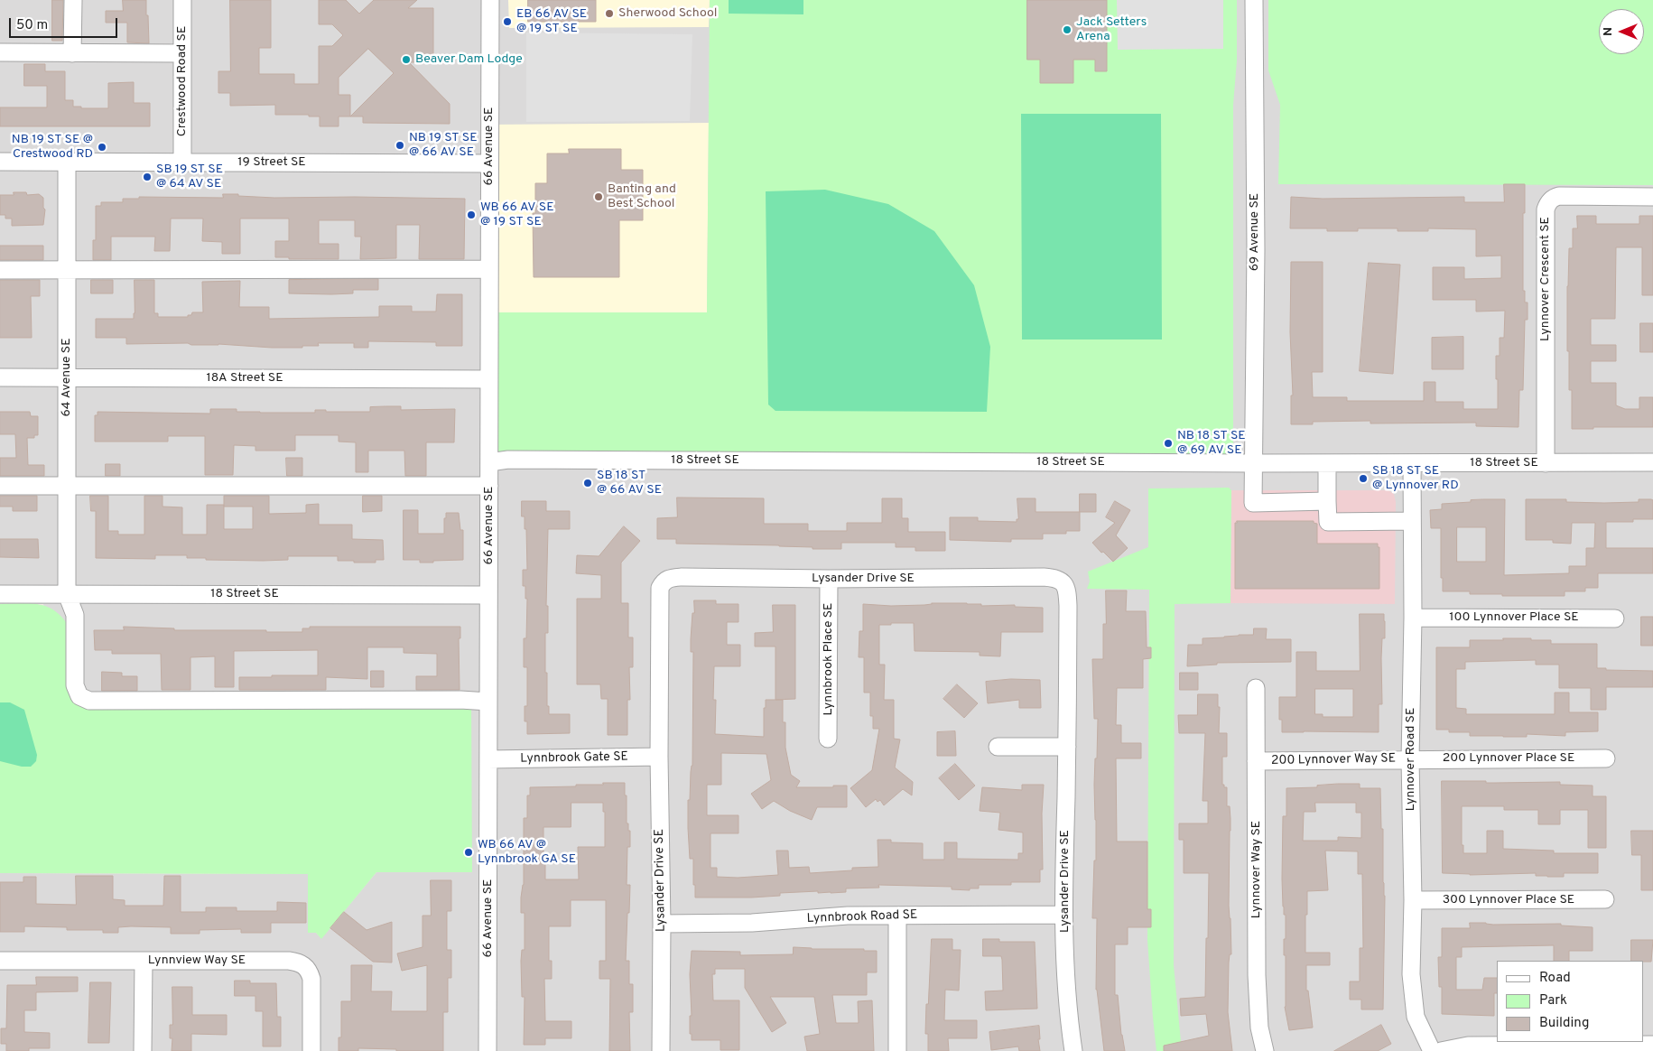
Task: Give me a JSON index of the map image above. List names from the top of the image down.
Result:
{
  "streets": {
    "street": [
      "Crestwood Road SE",
      "66 Avenue SE",
      "19 Street SE",
      "69 Avenue SE",
      "Lynnover Crescent SE",
      "64 Avenue SE",
      "18A Street SE",
      "18 Street SE",
      "Lysander Drive SE",
      "100 Lynnover Place SE",
      "Lynnbrook Place SE",
      "Lynnbrook Gate SE",
      "200 Lynnover Place SE",
      "Lynnover Road SE",
      "200 Lynnover Way SE",
      "Lynnover Way SE",
      "300 Lynnover Place SE",
      "Lynnbrook Road SE",
      "Lynnview Way SE"
    ]
  },
  "crossings": [
    ["Crestwood Road SE", "19 Street SE"],
    ["66 Avenue SE", "19 Street SE"],
    ["66 Avenue SE", "18A Street SE"],
    ["66 Avenue SE", "18 Street SE"],
    ["66 Avenue SE", "Lynnbrook Gate SE"],
    ["19 Street SE", "64 Avenue SE"],
    ["69 Avenue SE", "18 Street SE"],
    ["Lynnover Crescent SE", "18 Street SE"],
    ["64 Avenue SE", "18A Street SE"],
    ["64 Avenue SE", "18 Street SE"],
    ["18 Street SE", "Lynnover Road SE"],
    ["Lysander Drive SE", "Lynnbrook Place SE"],
    ["Lysander Drive SE", "Lynnbrook Gate SE"],
    ["Lysander Drive SE", "Lynnbrook Road SE"],
    ["100 Lynnover Place SE", "Lynnover Road SE"],
    ["200 Lynnover Place SE", "Lynnover Road SE"],
    ["200 Lynnover Place SE", "200 Lynnover Way SE"],
    ["Lynnover Road SE", "200 Lynnover Way SE"],
    ["Lynnover Road SE", "300 Lynnover Place SE"],
    ["200 Lynnover Way SE", "Lynnover Way SE"]
  ],
  "places": [
    "Sherwood School",
    "EB 66 AV SE @ 19 ST SE",
    "Jack Setters Arena",
    "Beaver Dam Lodge",
    "NB 19 ST SE @ 66 AV SE",
    "NB 19 ST SE @ Crestwood RD",
    "SB 19 ST SE @ 64 AV SE",
    "Banting and Best School",
    "WB 66 AV SE @ 19 ST SE",
    "NB 18 ST SE @ 69 AV SE",
    "SB 18 ST SE @ Lynnover RD",
    "SB 18 ST @ 66 AV SE",
    "WB 66 AV @ Lynnbrook GA SE"
  ],
  "legend": ["Road", "Park", "Building"],
  "scale_bar": "50 m",
  "north": "left"
}
